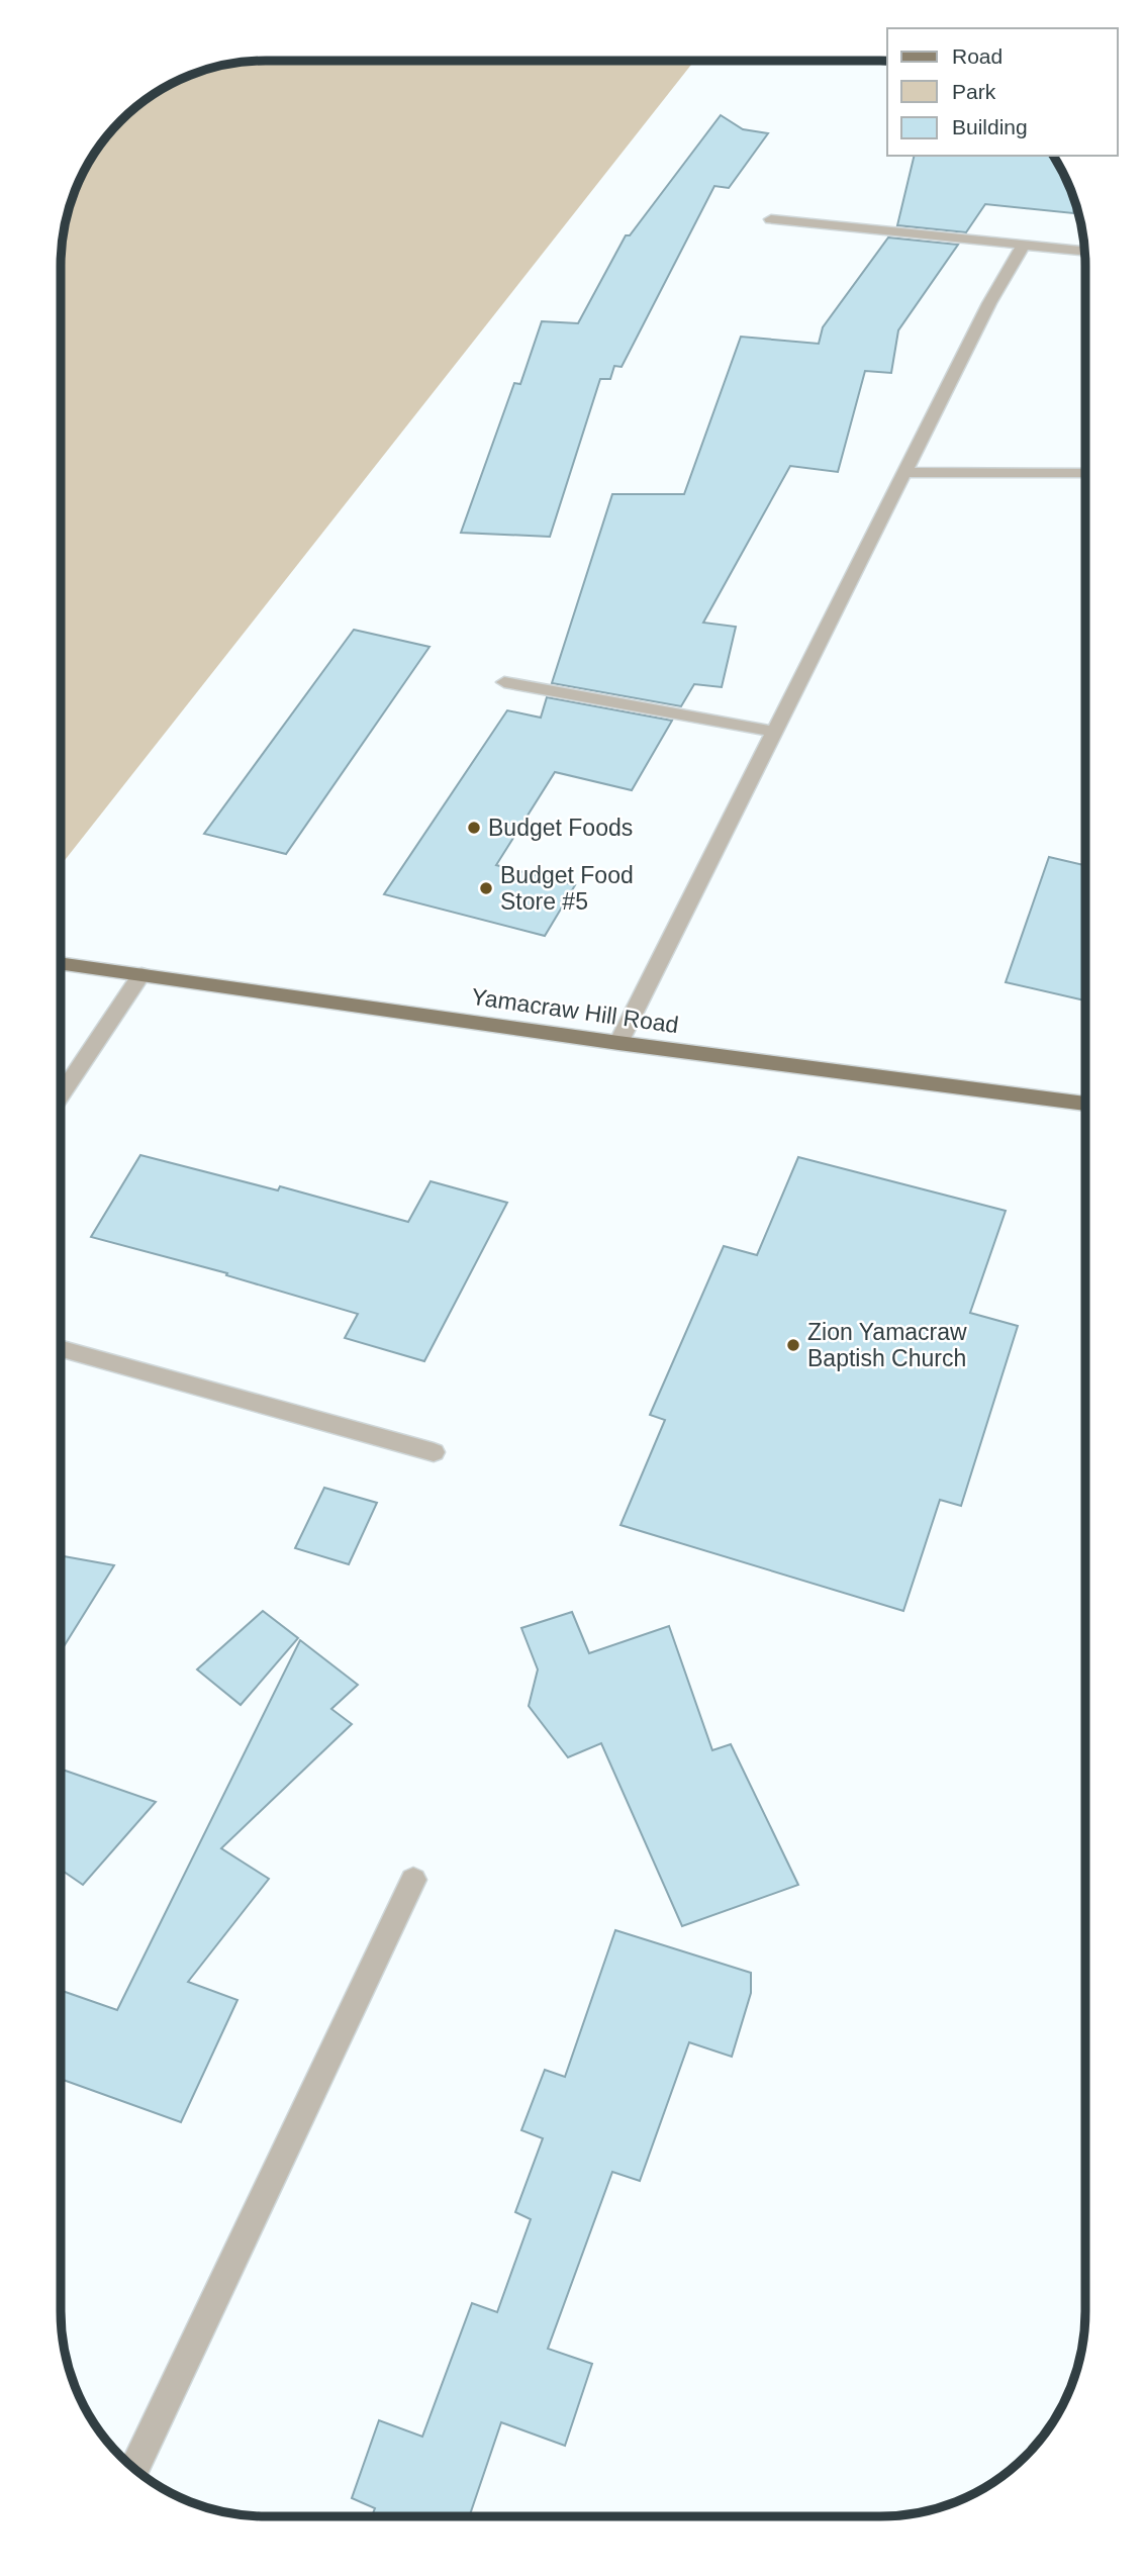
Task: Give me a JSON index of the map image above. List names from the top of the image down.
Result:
{
  "streets": {
    "main road": ["Yamacraw Hill Road"]
  },
  "places": ["Budget Foods", "Budget Food Store #5", "Zion Yamacraw Baptish Church"],
  "legend": ["Road", "Park", "Building"]
}
